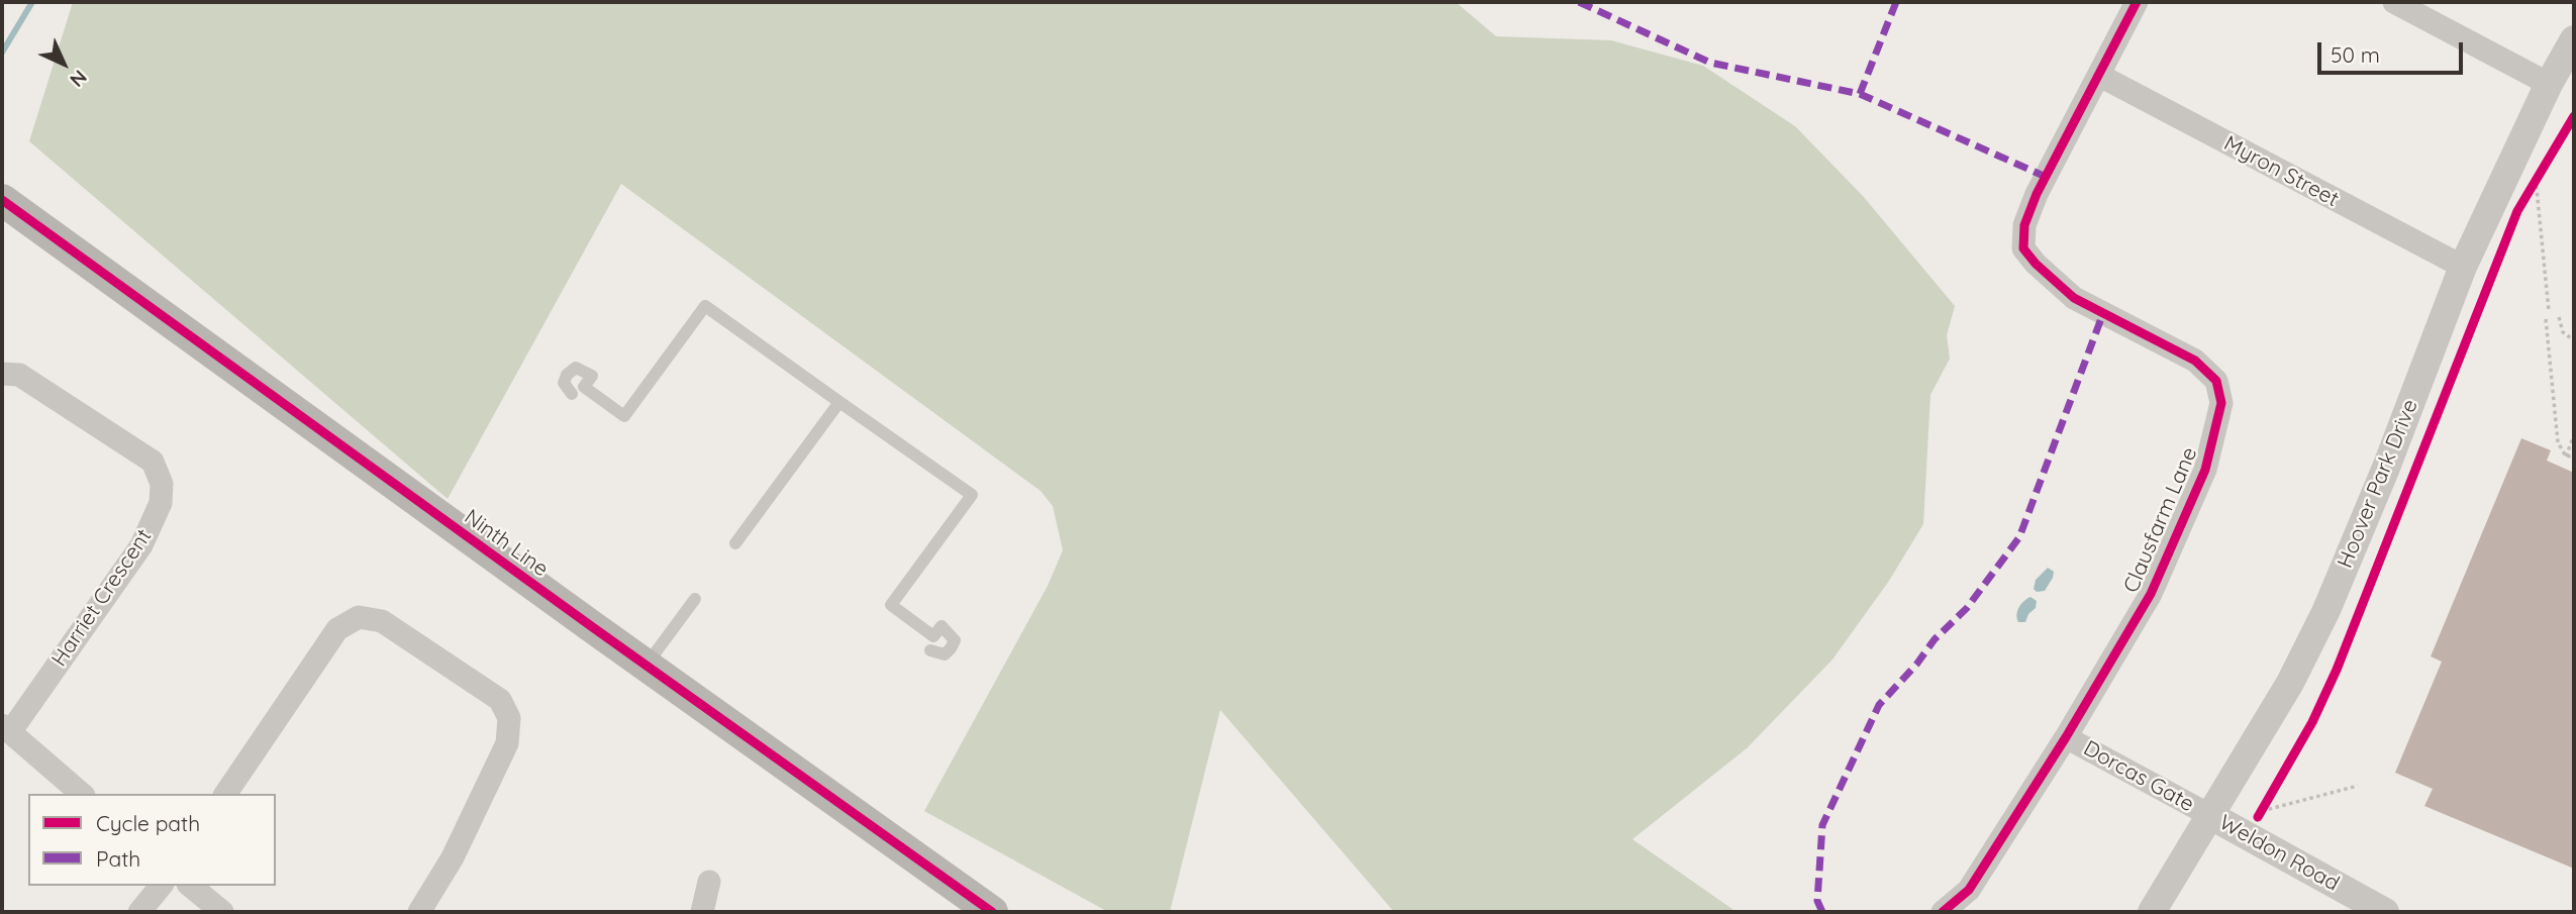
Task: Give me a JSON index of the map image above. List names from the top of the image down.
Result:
{
  "streets": {
    "main road": ["Ninth Line"],
    "street": [
      "Myron Street",
      "Hoover Park Drive",
      "Clausfarm Lane",
      "Harriet Crescent",
      "Dorcas Gate",
      "Weldon Road"
    ]
  },
  "crossings": [
    ["Myron Street", "Hoover Park Drive"],
    ["Myron Street", "Clausfarm Lane"],
    ["Hoover Park Drive", "Dorcas Gate"],
    ["Hoover Park Drive", "Weldon Road"],
    ["Clausfarm Lane", "Dorcas Gate"],
    ["Dorcas Gate", "Weldon Road"]
  ],
  "legend": ["Cycle path", "Path"],
  "scale_bar": "50 m",
  "north": "bottom right"
}
